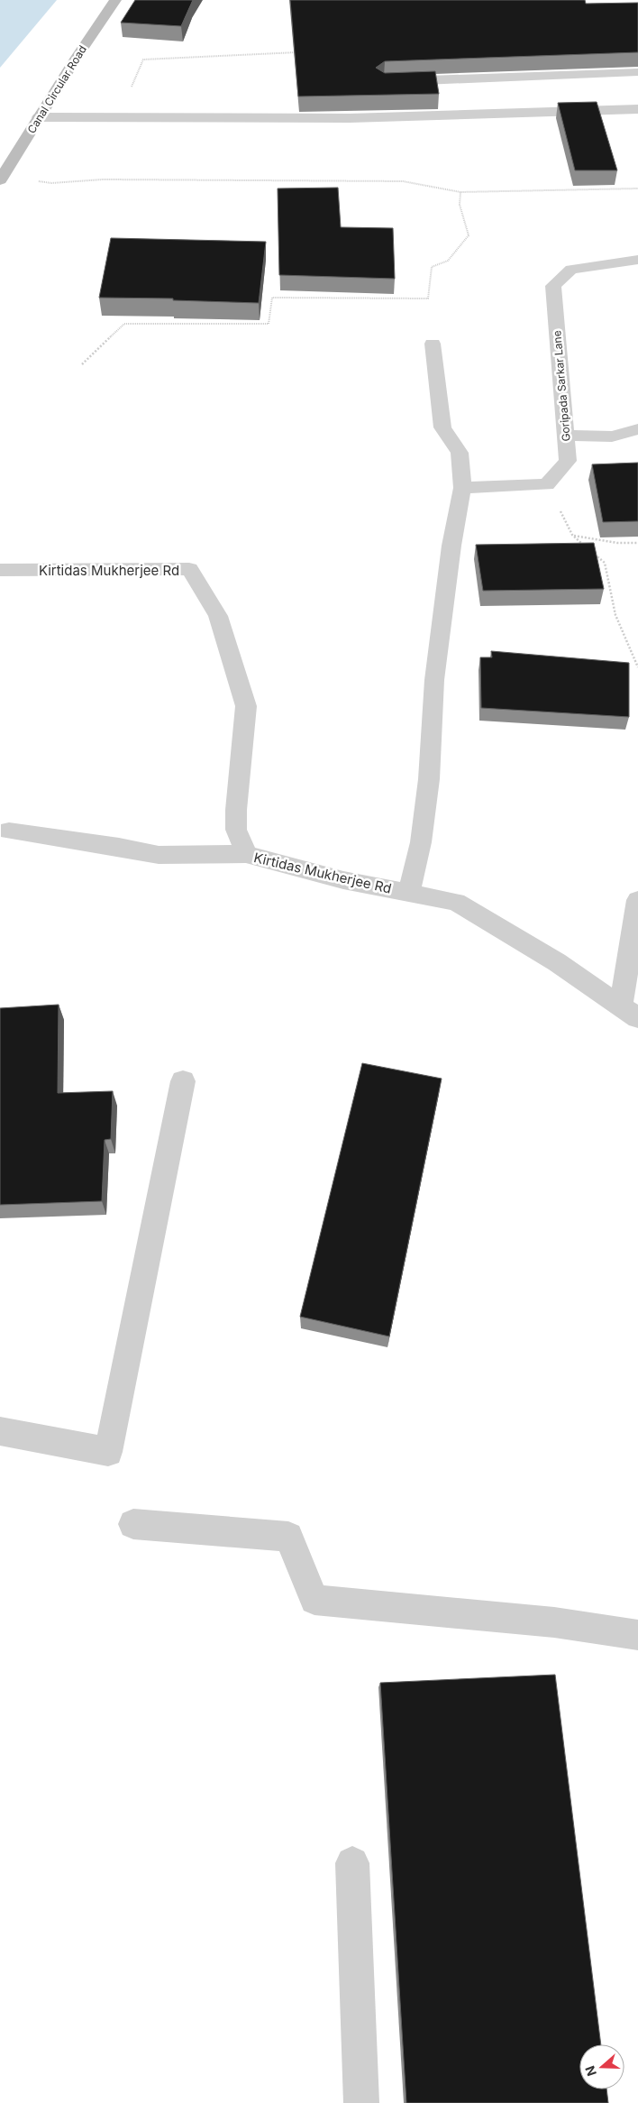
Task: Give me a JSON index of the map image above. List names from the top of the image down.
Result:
{
  "streets": {
    "main road": ["Canal Circular Road"],
    "street": ["Goripada Sarkar Lane", "Kirtidas Mukherjee Rd"]
  },
  "north": "left"
}
